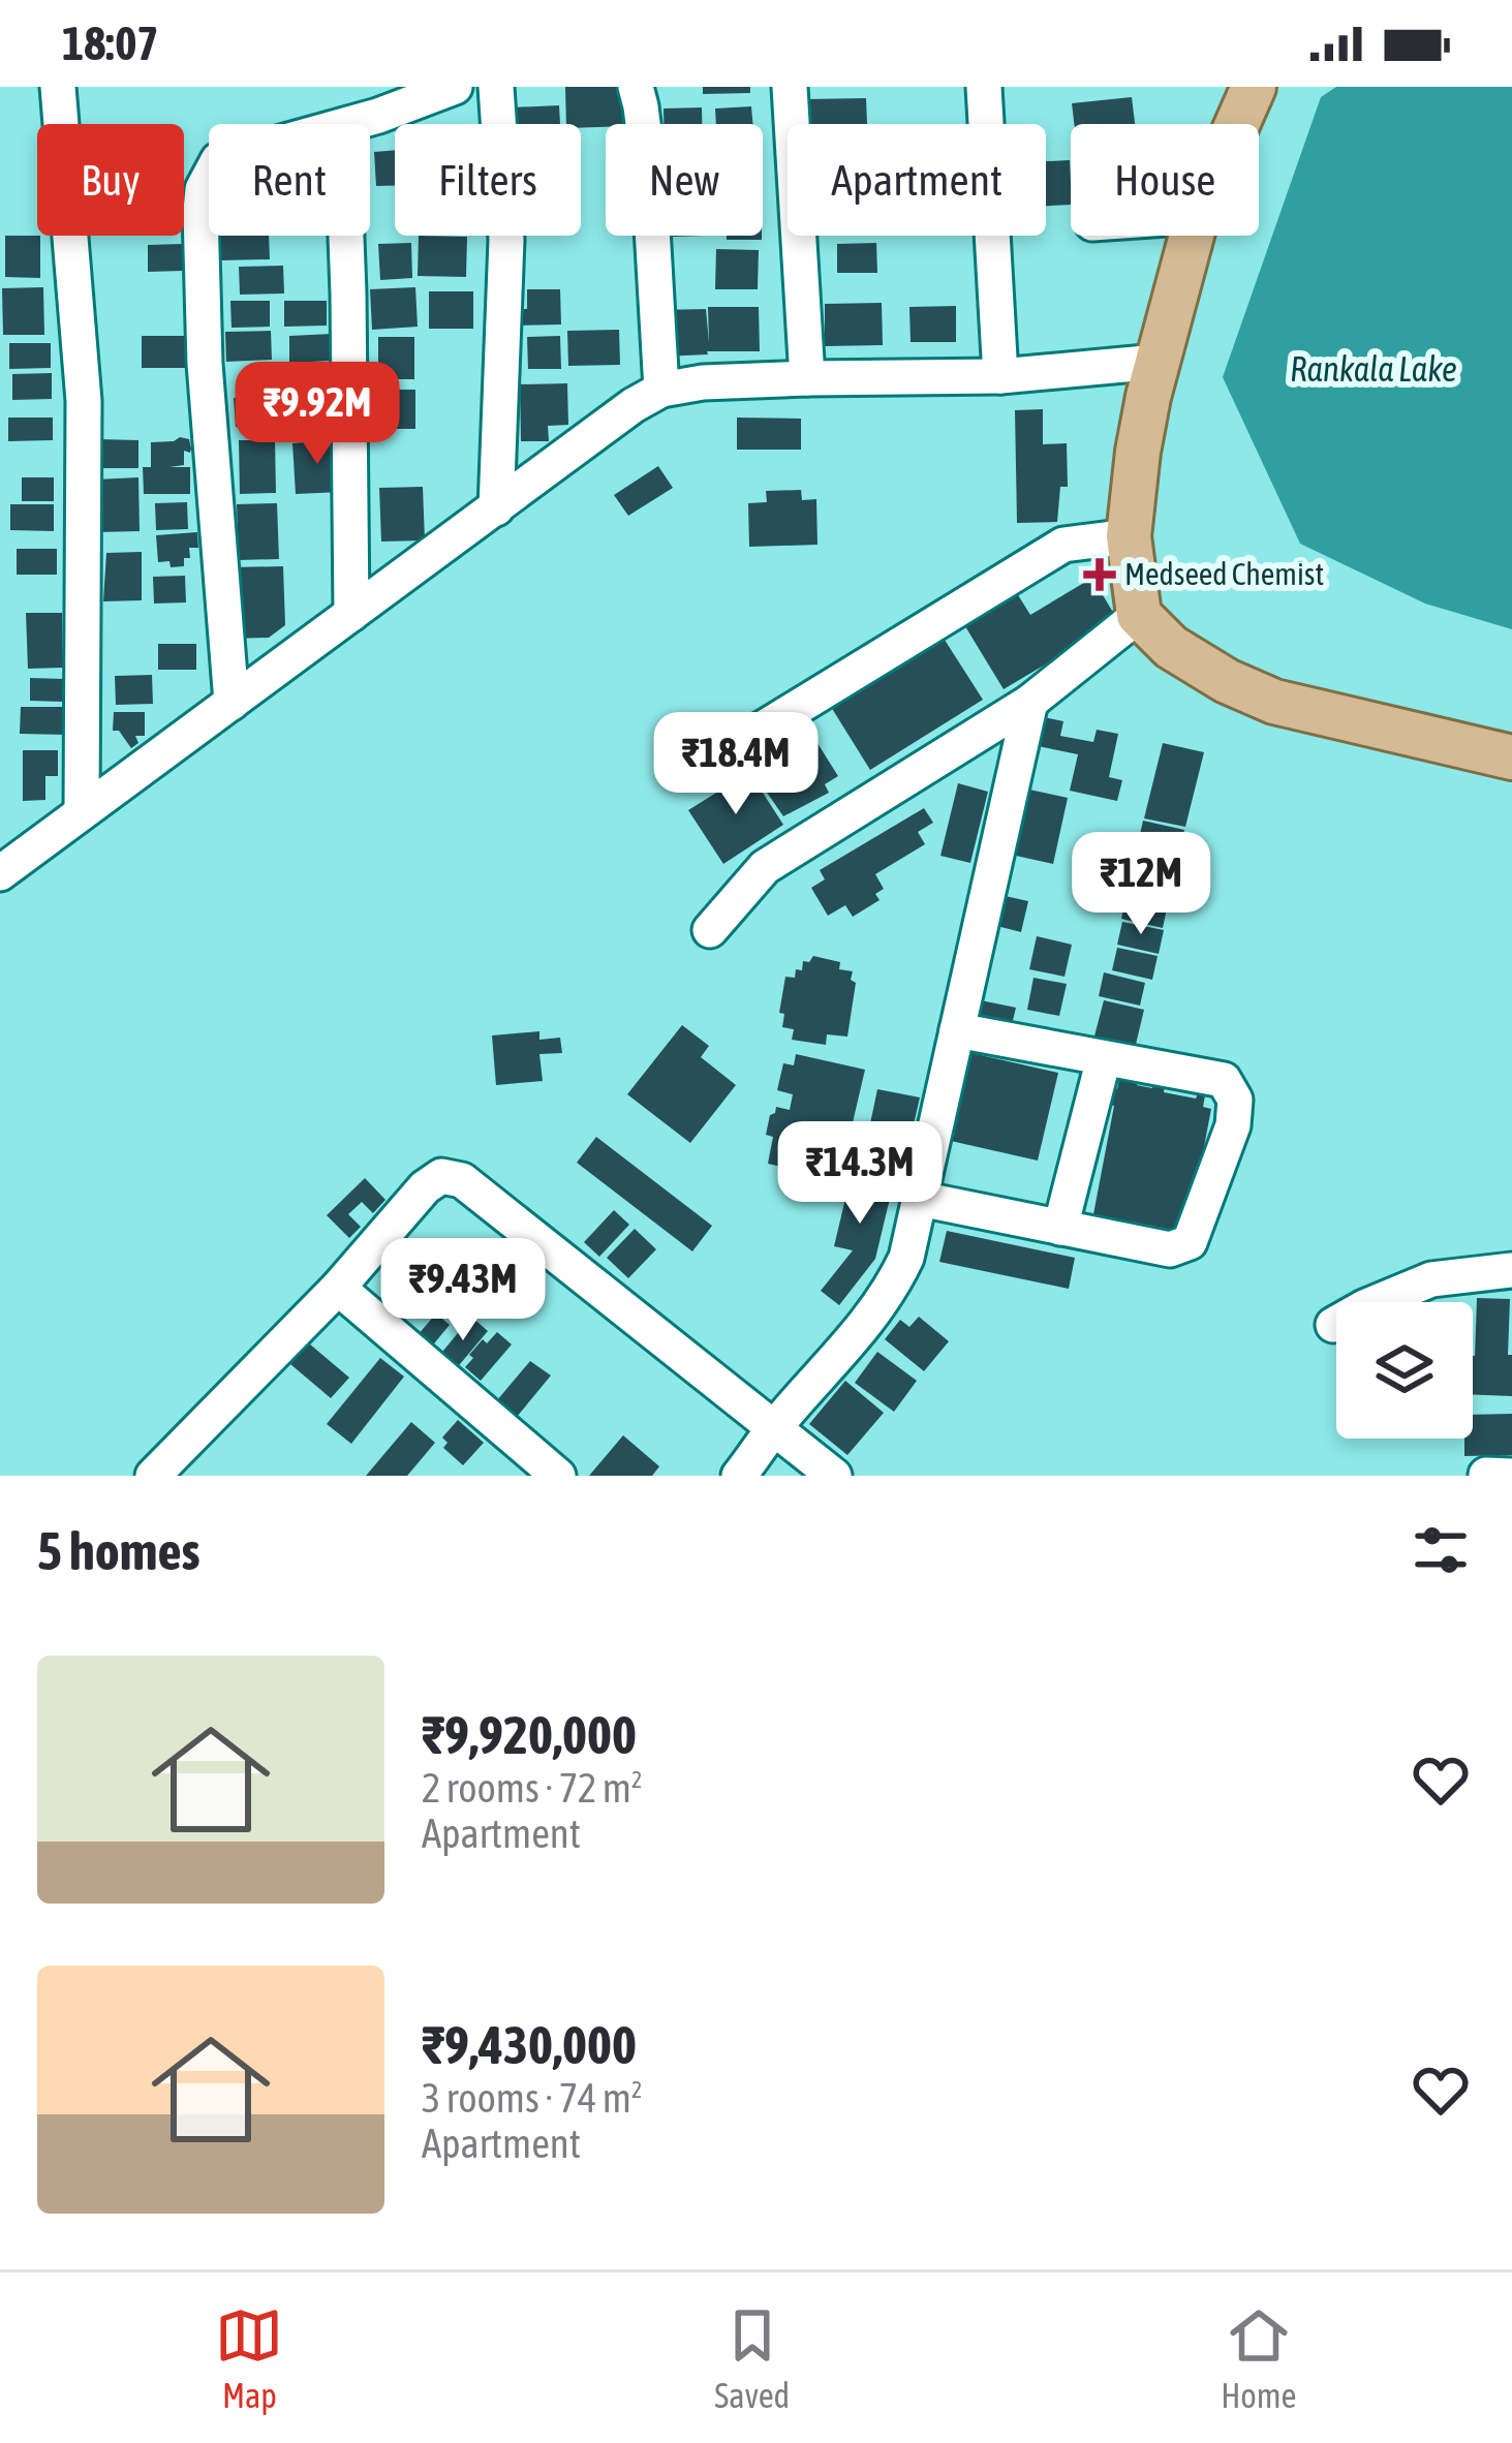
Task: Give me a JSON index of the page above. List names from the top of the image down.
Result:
{
  "water": ["Rankala Lake"],
  "places": {
    "health": ["Medseed Chemist"]
  },
  "page": {
    "status": "18:07",
    "chip": [
      "Buy",
      "Rent",
      "Filters",
      "New",
      "Apartment",
      "House"
    ],
    "price": [
      "₹9.92M",
      "₹18.4M",
      "₹12M",
      "₹14.3M",
      "₹9.43M"
    ],
    "heading": "5 homes",
    "list": [
      {
        "name": "₹9,920,000",
        "note": "2 rooms · 72 m² · Apartment"
      },
      {
        "name": "₹9,430,000",
        "note": "3 rooms · 74 m² · Apartment"
      }
    ],
    "tabs": ["Map", "Saved", "Home"]
  }
}
